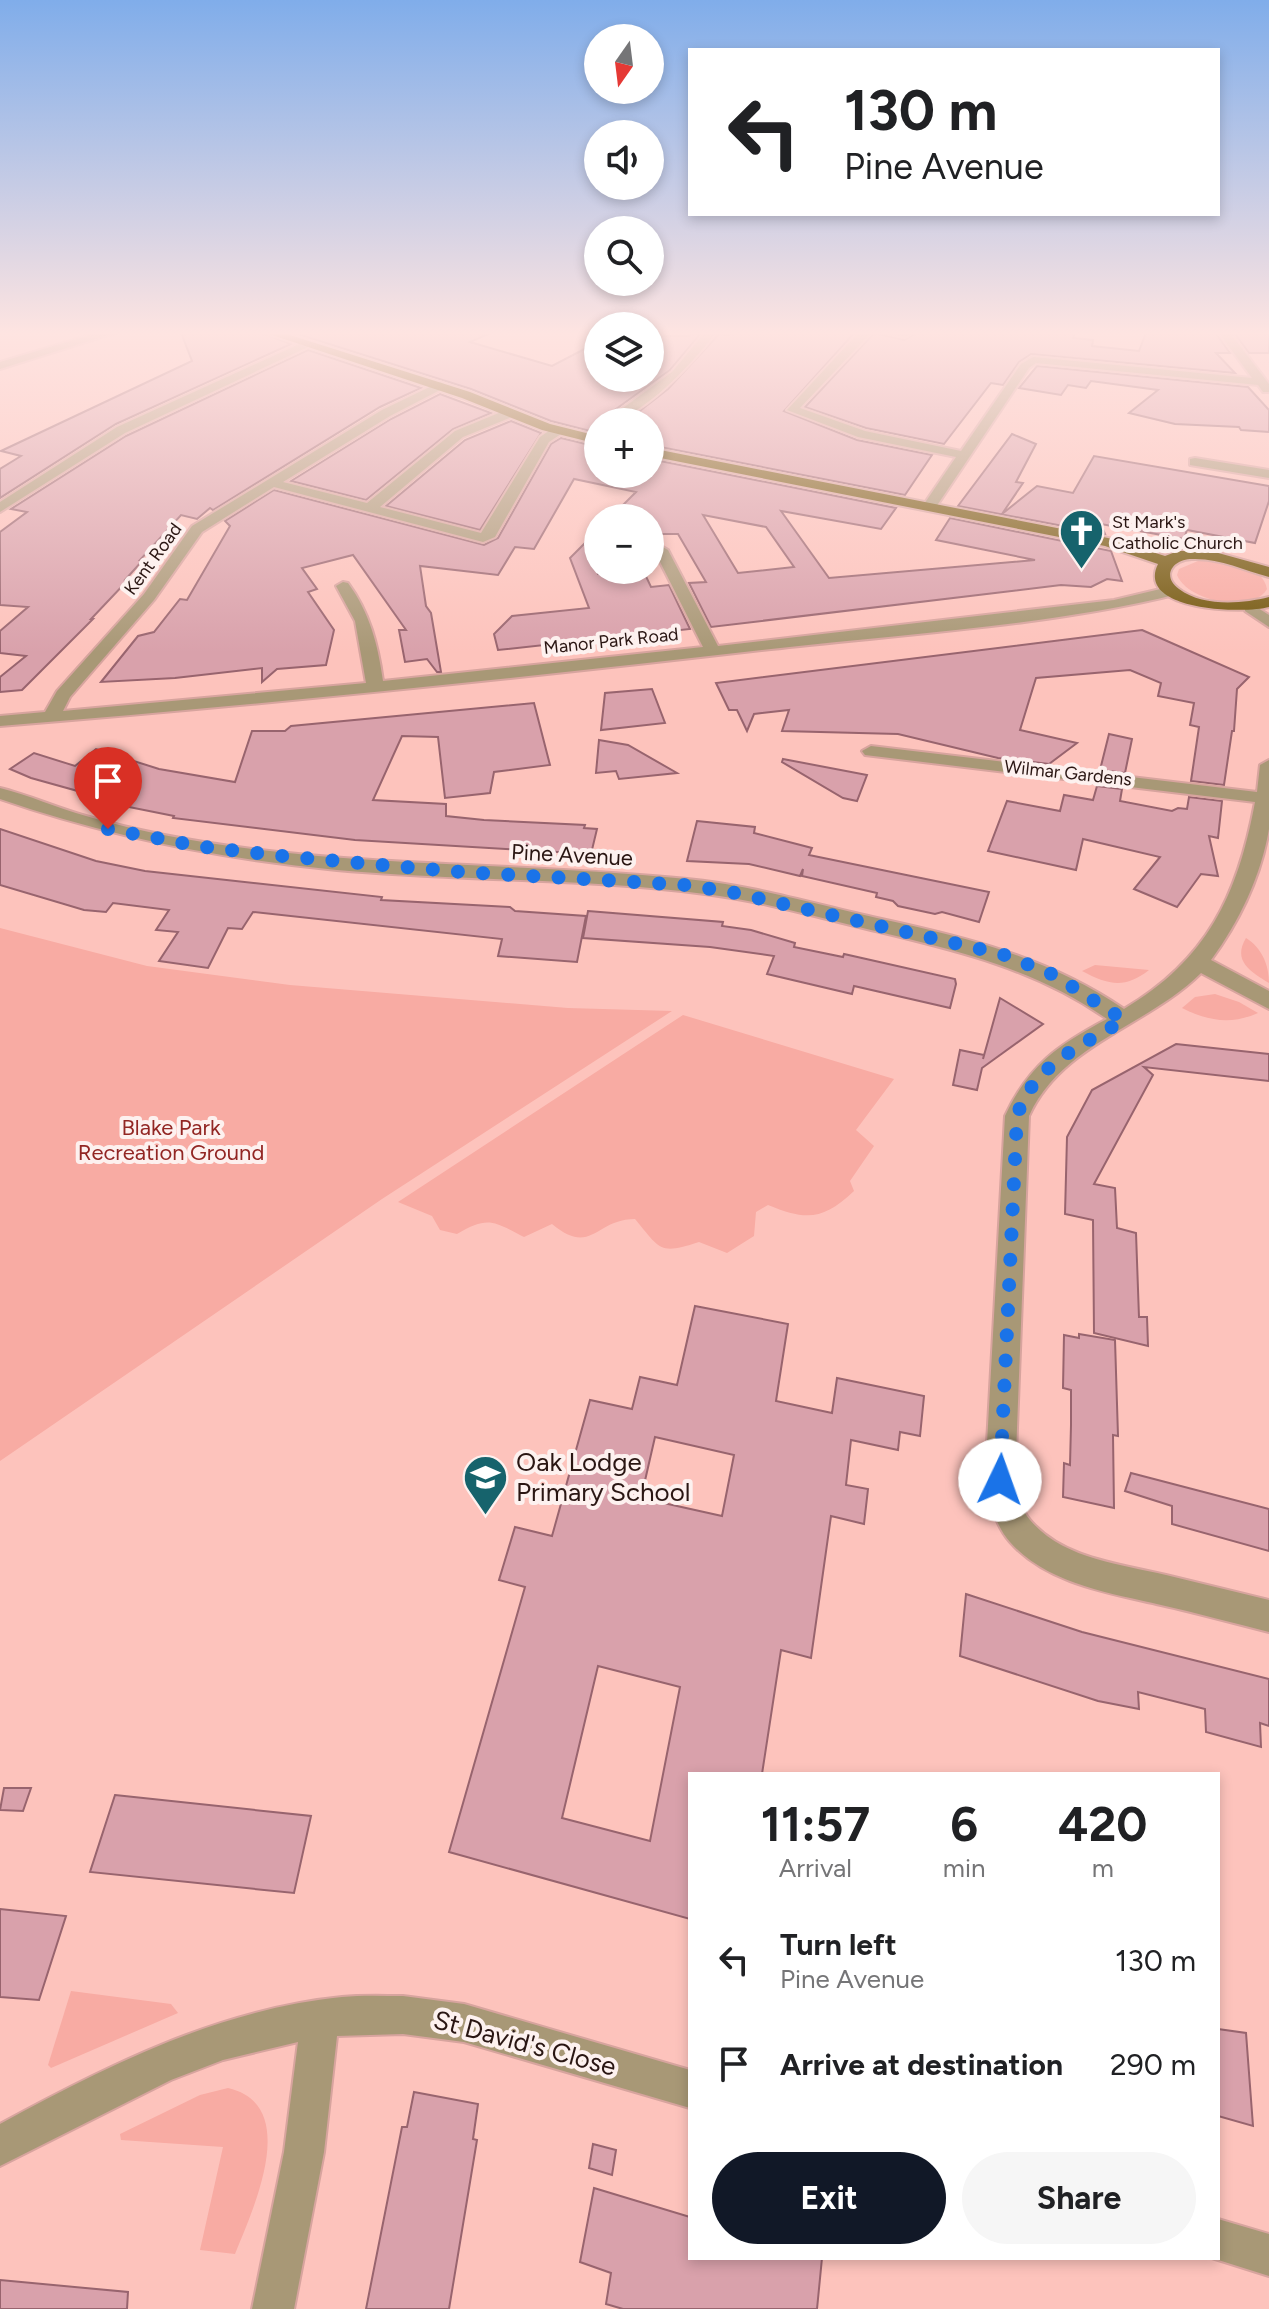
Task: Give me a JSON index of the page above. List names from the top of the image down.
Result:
{
  "streets": {
    "street": [
      "Kent Road",
      "Manor Park Road",
      "Wilmar Gardens",
      "Pine Avenue",
      "St David's Close"
    ]
  },
  "crossings": [
    ["Kent Road", "Manor Park Road"]
  ],
  "parks": ["Blake Park Recreation Ground"],
  "places": {
    "church": ["St Mark's Catholic Church"],
    "school or university": ["Oak Lodge Primary School"]
  },
  "north": "bottom",
  "page": {
    "map_buttons": ["+", "−"],
    "turn": ["130 m", "Pine Avenue"],
    "eta": [
      "11:57",
      "Arrival",
      "6",
      "min",
      "420",
      "m"
    ],
    "list": [
      {
        "name": "Turn left",
        "note": "Pine Avenue",
        "value": "130 m"
      },
      {
        "name": "Arrive at destination",
        "value": "290 m"
      }
    ],
    "buttons": ["Exit", "Share"]
  }
}
